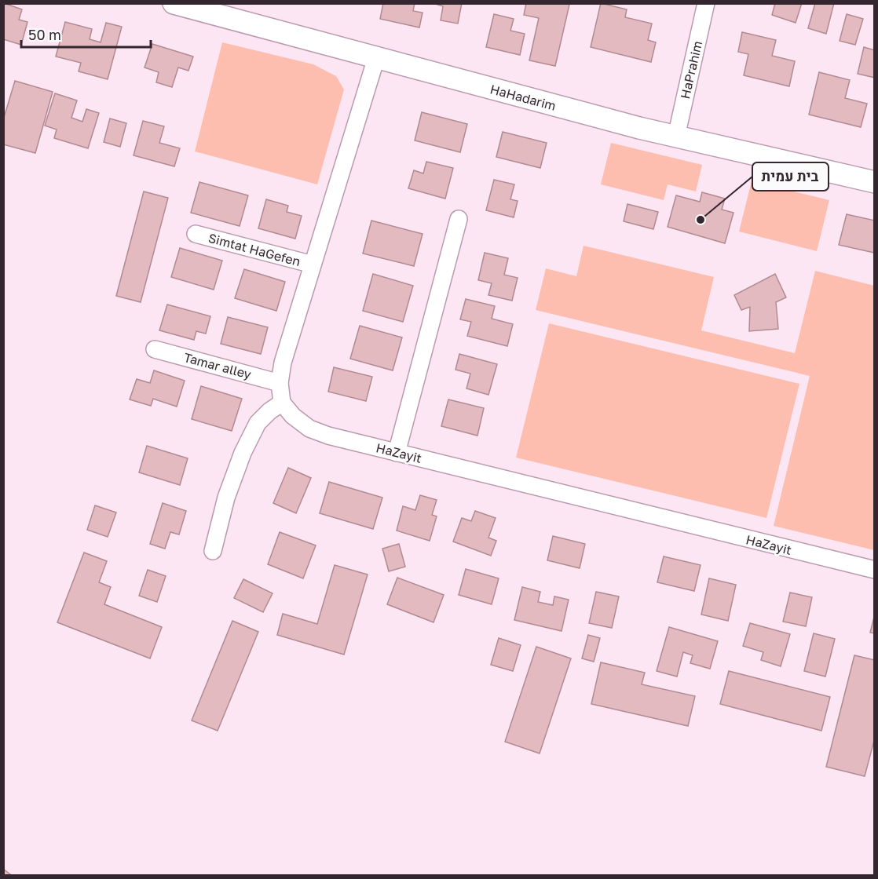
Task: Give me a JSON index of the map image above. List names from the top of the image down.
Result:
{
  "streets": {
    "street": [
      "HaPrahim",
      "HaHadarim",
      "Simtat HaGefen",
      "Tamar alley",
      "HaZayit"
    ]
  },
  "crossings": [
    ["HaPrahim", "HaHadarim"]
  ],
  "places": ["בית עמית"],
  "scale_bar": "50 m"
}
